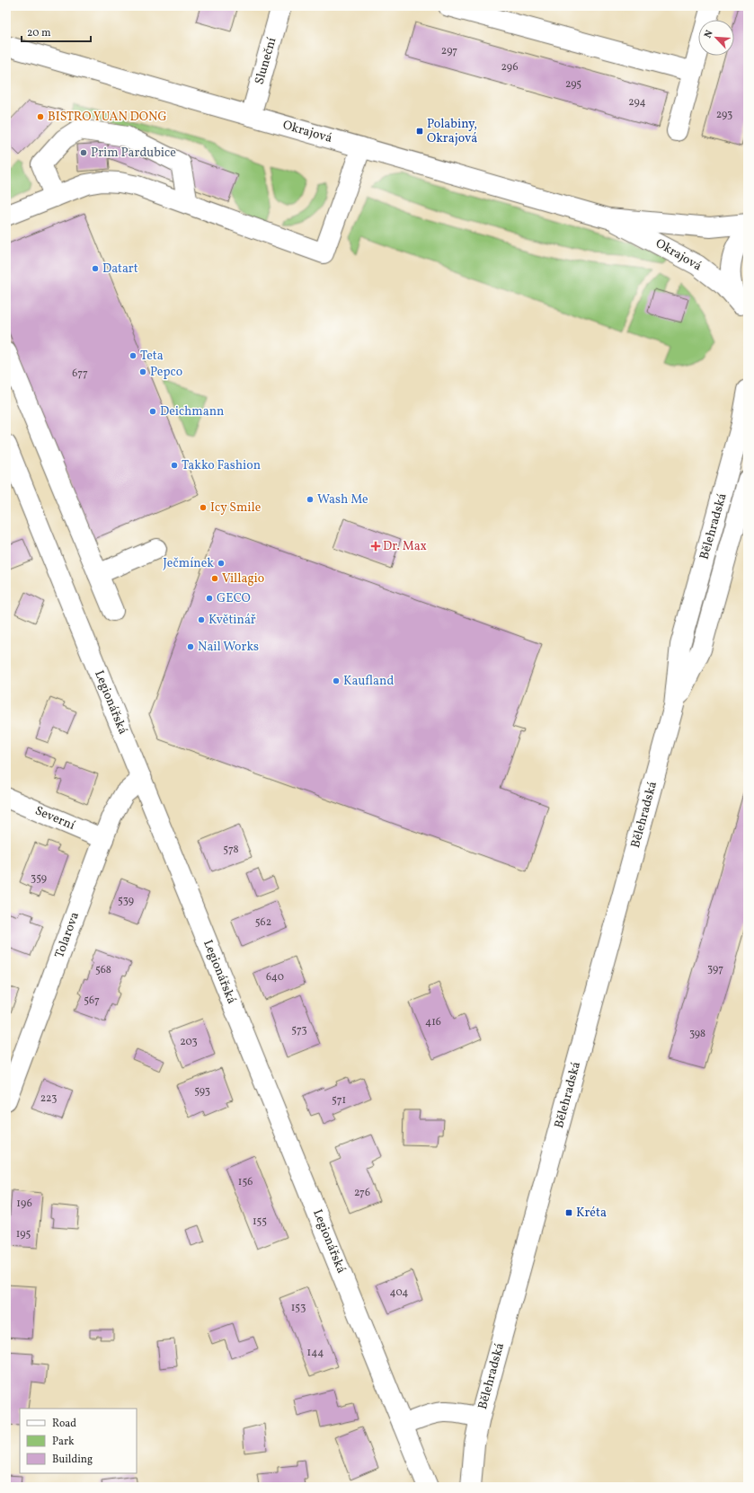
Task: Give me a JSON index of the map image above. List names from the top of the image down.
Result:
{
  "streets": {
    "street": [
      "Sluneční",
      "Okrajová",
      "Bělehradská",
      "Legionářská",
      "Severní",
      "Tolarova"
    ]
  },
  "crossings": [
    ["Sluneční", "Okrajová"],
    ["Legionářská", "Tolarova"],
    ["Severní", "Tolarova"]
  ],
  "places": {
    "other": [
      "BISTRO YUAN DONG",
      "Prim Pardubice",
      "Datart",
      "Teta",
      "Pepco",
      "Deichmann",
      "Takko Fashion",
      "Wash Me",
      "Icy Smile",
      "Ječmínek",
      "Villagio",
      "GECO",
      "Květinář",
      "Nail Works",
      "Kaufland"
    ],
    "transit": ["Polabiny, Okrajová", "Kréta"],
    "health": ["Dr. Max"]
  },
  "house_numbers": [
    "297",
    "296",
    "295",
    "294",
    "293",
    "677",
    "578",
    "359",
    "539",
    "562",
    "397",
    "568",
    "640",
    "567",
    "416",
    "573",
    "398",
    "203",
    "593",
    "223",
    "571",
    "156",
    "276",
    "196",
    "155",
    "195",
    "404",
    "153",
    "144"
  ],
  "legend": ["Road", "Park", "Building"],
  "scale_bar": "20 m",
  "north": "top left"
}
